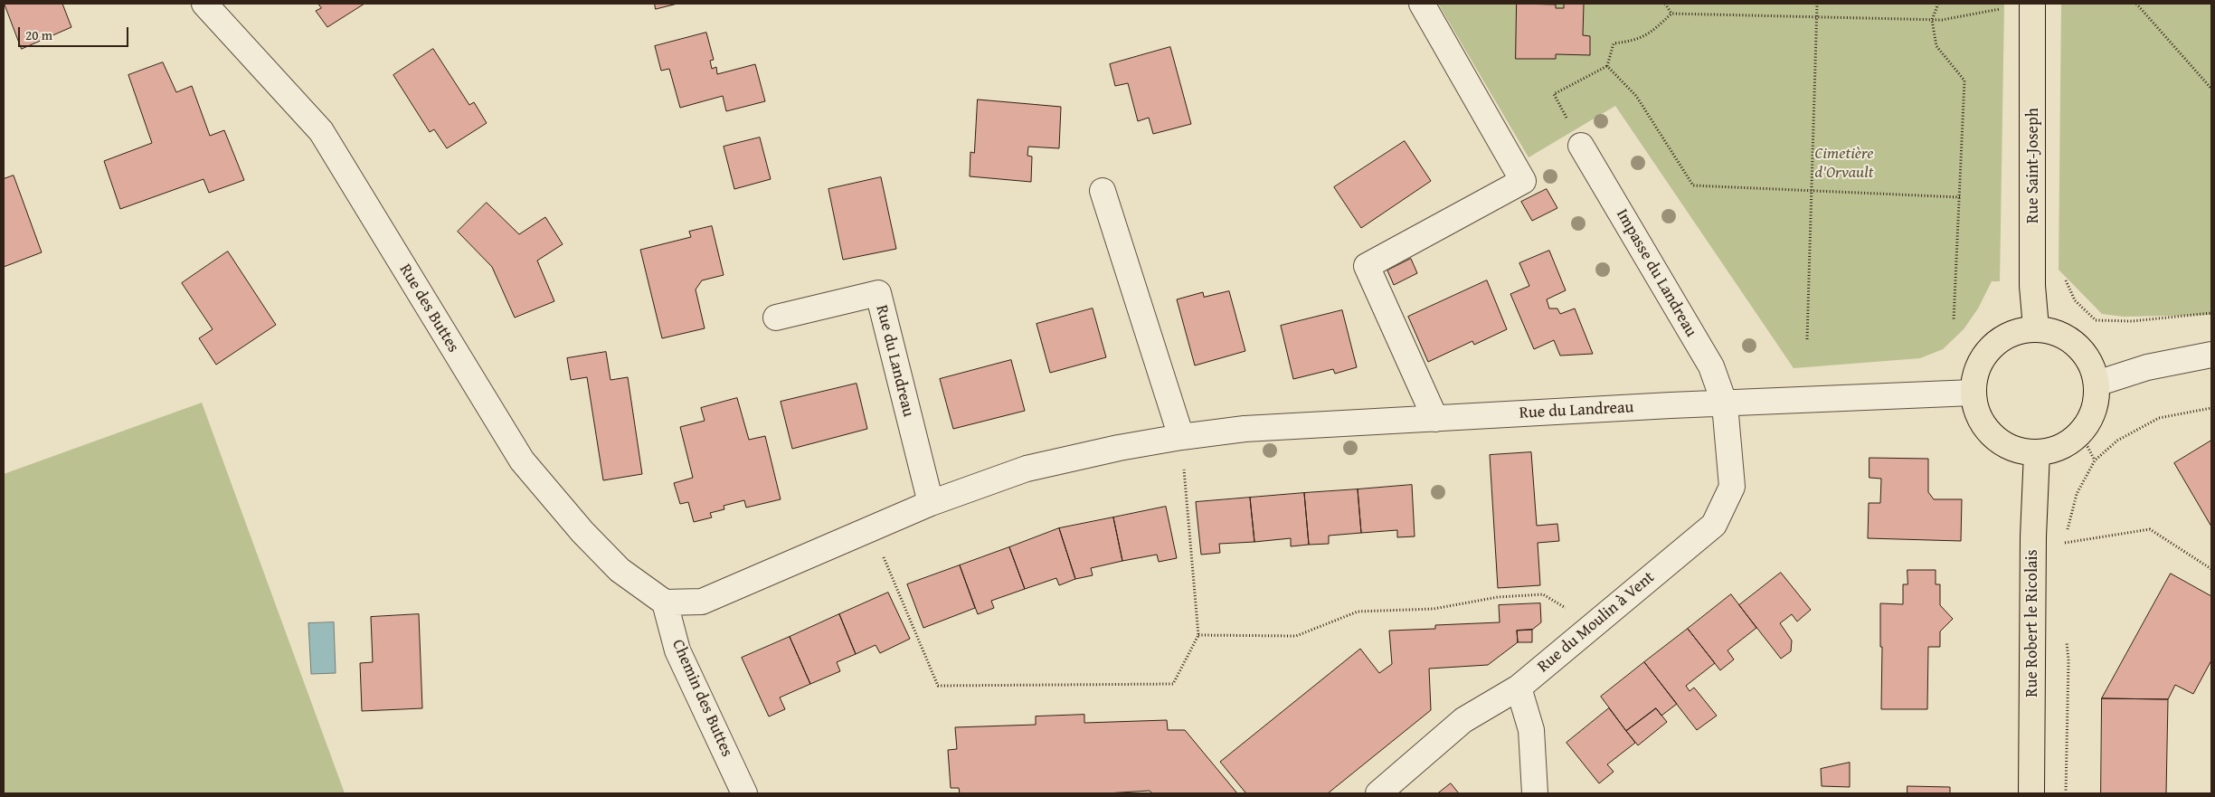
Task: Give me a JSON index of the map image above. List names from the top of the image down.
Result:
{
  "streets": {
    "main road": ["Rue Saint-Joseph", "Rue Robert le Ricolais"],
    "street": [
      "Impasse du Landreau",
      "Rue des Buttes",
      "Rue du Landreau",
      "Rue du Moulin à Vent",
      "Chemin des Buttes"
    ]
  },
  "crossings": [
    ["Rue Saint-Joseph", "Rue du Landreau"],
    ["Rue Saint-Joseph", "Rue Robert le Ricolais"],
    ["Impasse du Landreau", "Rue du Landreau"],
    ["Impasse du Landreau", "Rue du Moulin à Vent"],
    ["Rue des Buttes", "Rue du Landreau"],
    ["Rue des Buttes", "Chemin des Buttes"],
    ["Rue du Landreau", "Rue du Moulin à Vent"],
    ["Rue du Landreau", "Rue Robert le Ricolais"],
    ["Rue du Landreau", "Chemin des Buttes"]
  ],
  "parks": ["Cimetière d'Orvault"],
  "scale_bar": "20 m"
}
